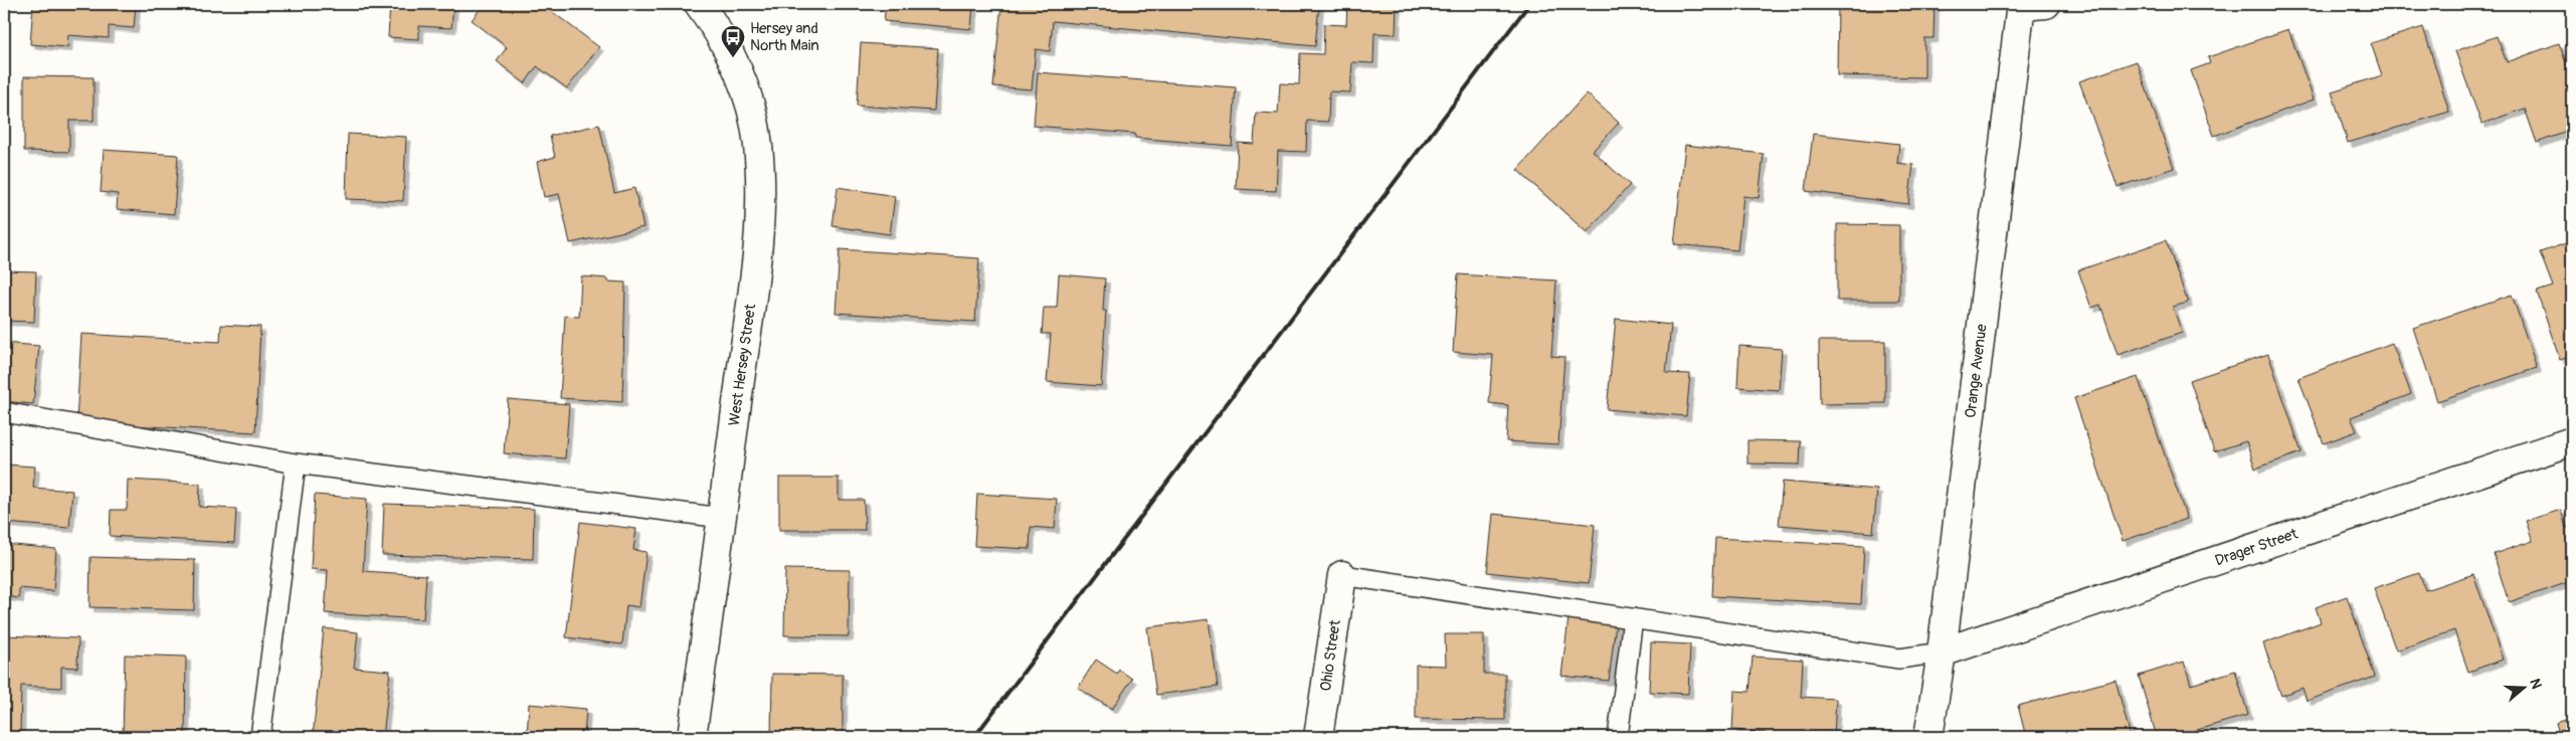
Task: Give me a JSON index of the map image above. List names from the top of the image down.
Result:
{
  "streets": {
    "street": [
      "West Hersey Street",
      "Orange Avenue",
      "Drager Street",
      "Ohio Street"
    ]
  },
  "crossings": [
    ["Orange Avenue", "Drager Street"]
  ],
  "places": {
    "bus stop": ["Hersey and North Main"]
  },
  "north": "right"
}
